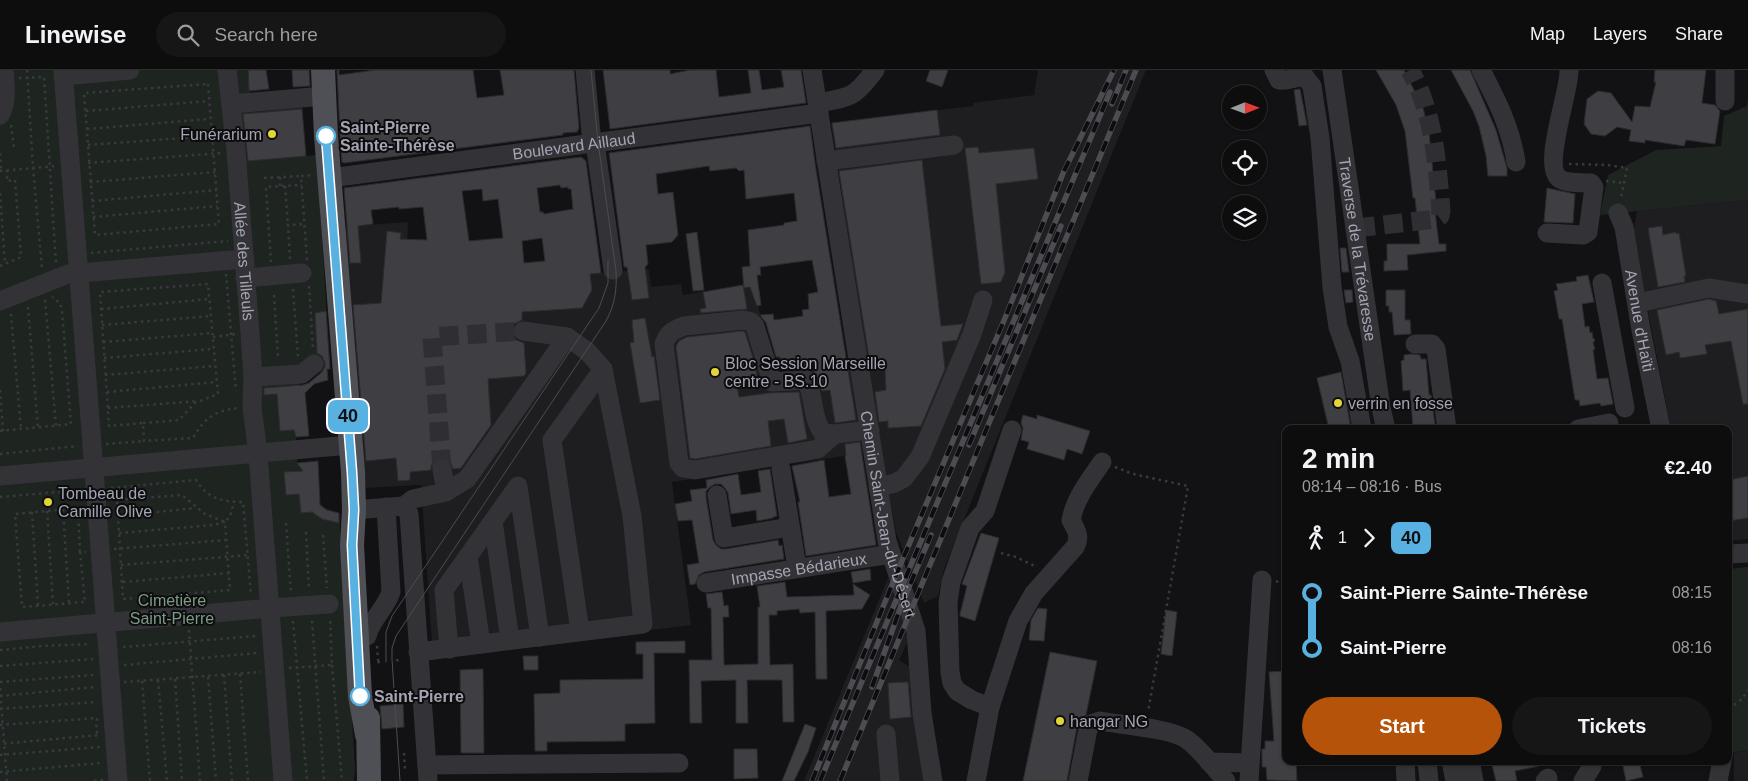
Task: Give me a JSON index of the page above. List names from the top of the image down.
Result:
{
  "streets": {
    "street": [
      "Boulevard Aillaud",
      "Traverse de la Trévaresse",
      "Allée des Tilleuls",
      "Avenue d'Haïti",
      "Chemin Saint-Jean-du-Désert",
      "Impasse Bédarieux"
    ]
  },
  "crossings": [
    ["Boulevard Aillaud", "Chemin Saint-Jean-du-Désert"],
    ["Chemin Saint-Jean-du-Désert", "Impasse Bédarieux"]
  ],
  "parks": ["Cimetière Saint-Pierre"],
  "places": [
    "Funérarium",
    "Saint-Pierre Sainte-Thérèse",
    "Bloc Session Marseille centre - BS.10",
    "verrin en fosse",
    "Tombeau de Camille Olive",
    "Saint-Pierre",
    "hangar NG"
  ],
  "lines": ["bus line 40"],
  "north": "right",
  "page": {
    "header": "Linewise",
    "search": "Search here",
    "nav": ["Map", "Layers", "Share"],
    "on_map": "40",
    "heading": ["2 min", "08:14 – 08:16 · Bus", "€2.40"],
    "legs": ["1", "40"],
    "list": [
      {
        "name": "Saint-Pierre Sainte-Thérèse",
        "value": "08:15"
      },
      {
        "name": "Saint-Pierre",
        "value": "08:16"
      }
    ],
    "buttons": ["Start", "Tickets"]
  }
}
